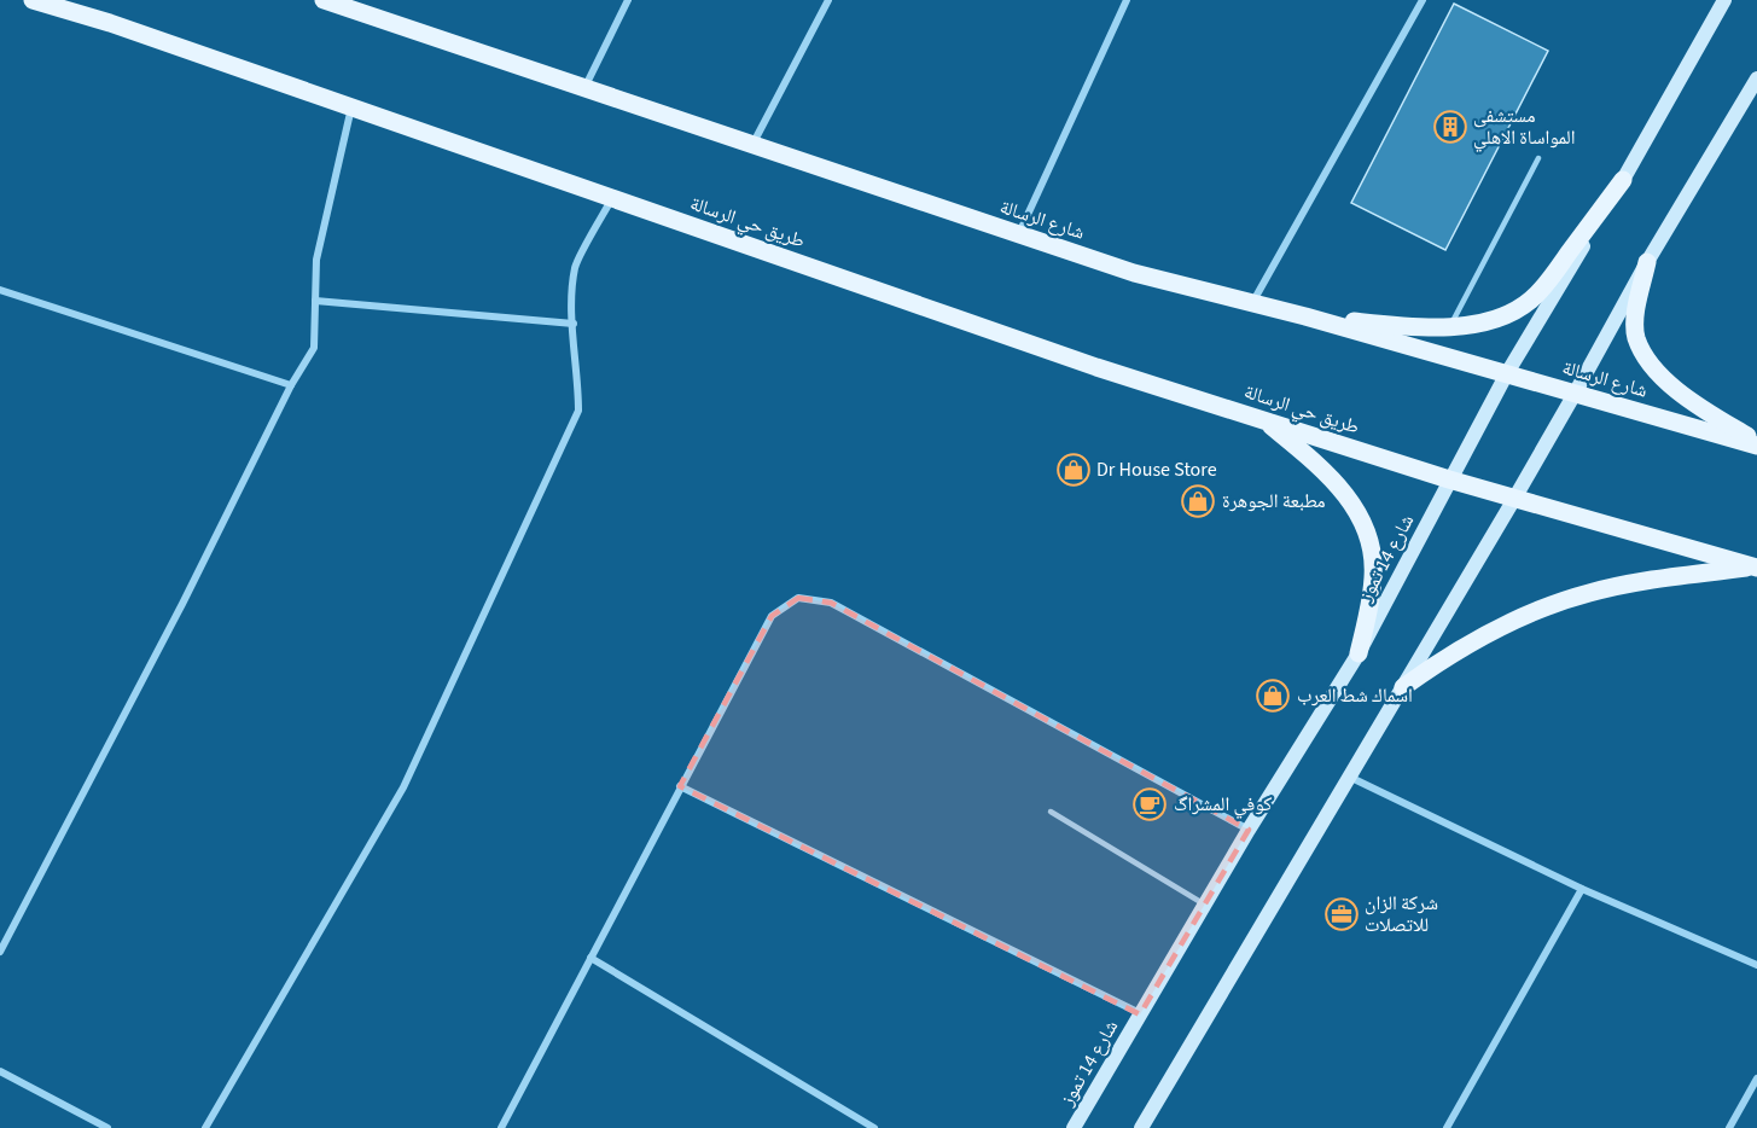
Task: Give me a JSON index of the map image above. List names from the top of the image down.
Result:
{
  "streets": {
    "main road": ["شارع الرسالة", "طريق حي الرسالة", "شارع 14 تموز"]
  },
  "crossings": [
    ["شارع الرسالة", "شارع 14 تموز"],
    ["طريق حي الرسالة", "شارع 14 تموز"]
  ],
  "places": {
    "building": ["مستشفى المواساة اﻻهلي"],
    "shop": ["Dr House Store", "مطبعة الجوهرة", "اسماك شط العرب"],
    "cafe": ["كوفي المشراگ"],
    "office": ["شركة الزان للاتصلات"]
  }
}
